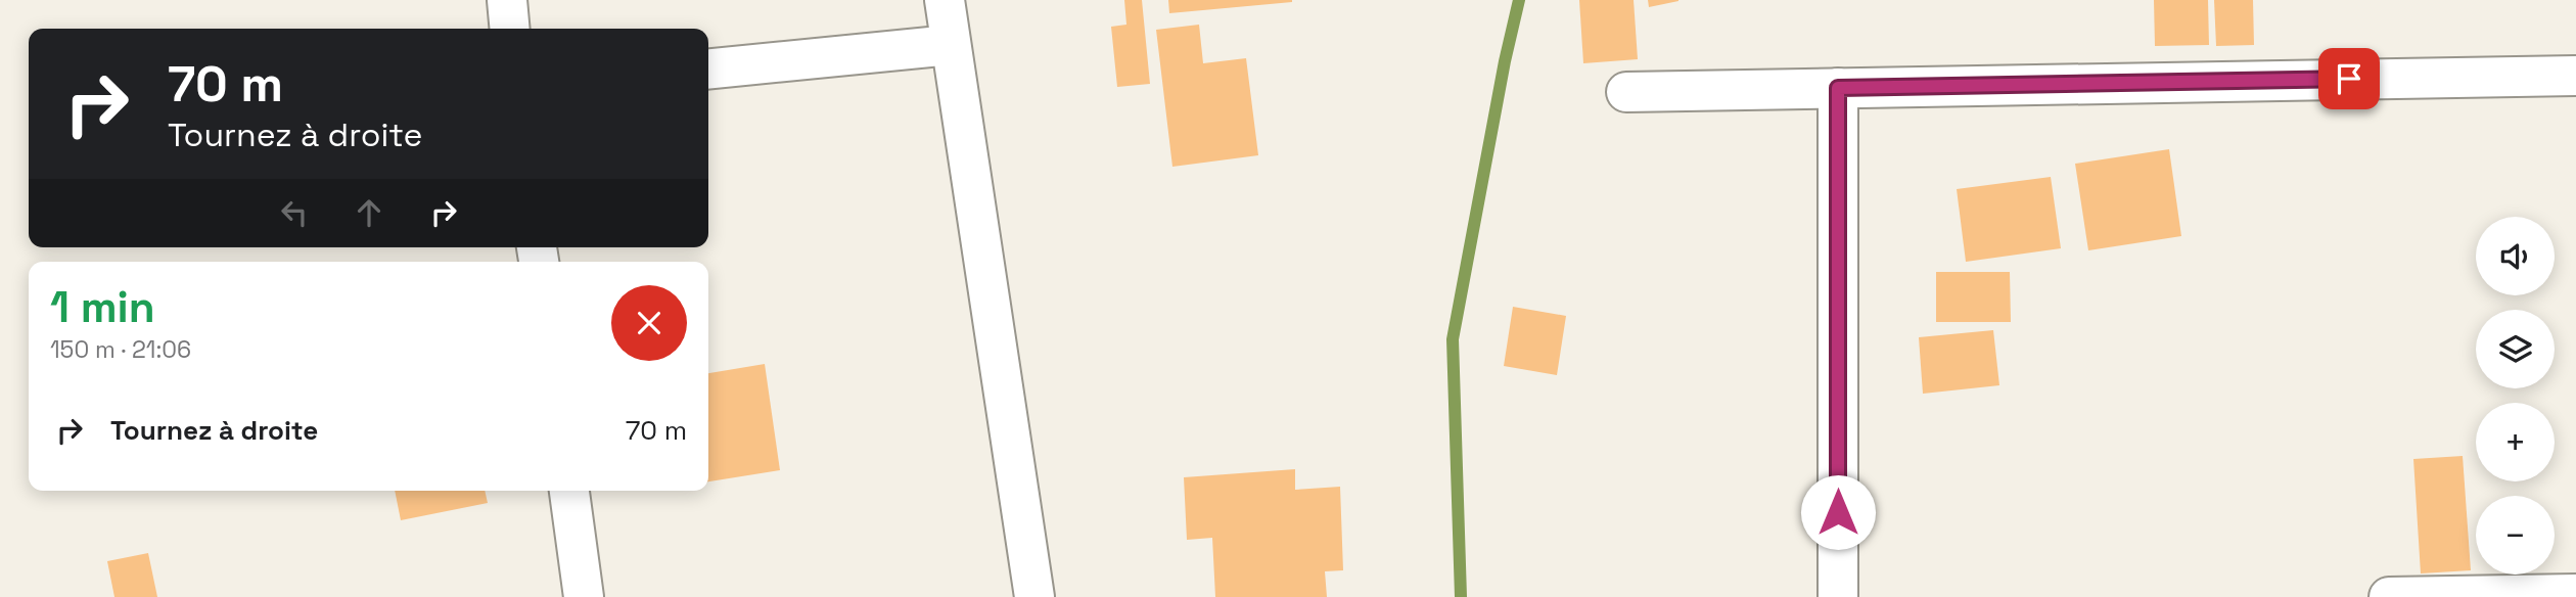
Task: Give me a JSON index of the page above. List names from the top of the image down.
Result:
{
  "page": {
    "turn": ["70 m", "Tournez à droite"],
    "map_buttons": ["+", "−"],
    "heading": ["1 min", "150 m · 21:06"],
    "list": [
      {
        "name": "Tournez à droite",
        "value": "70 m"
      }
    ]
  }
}
